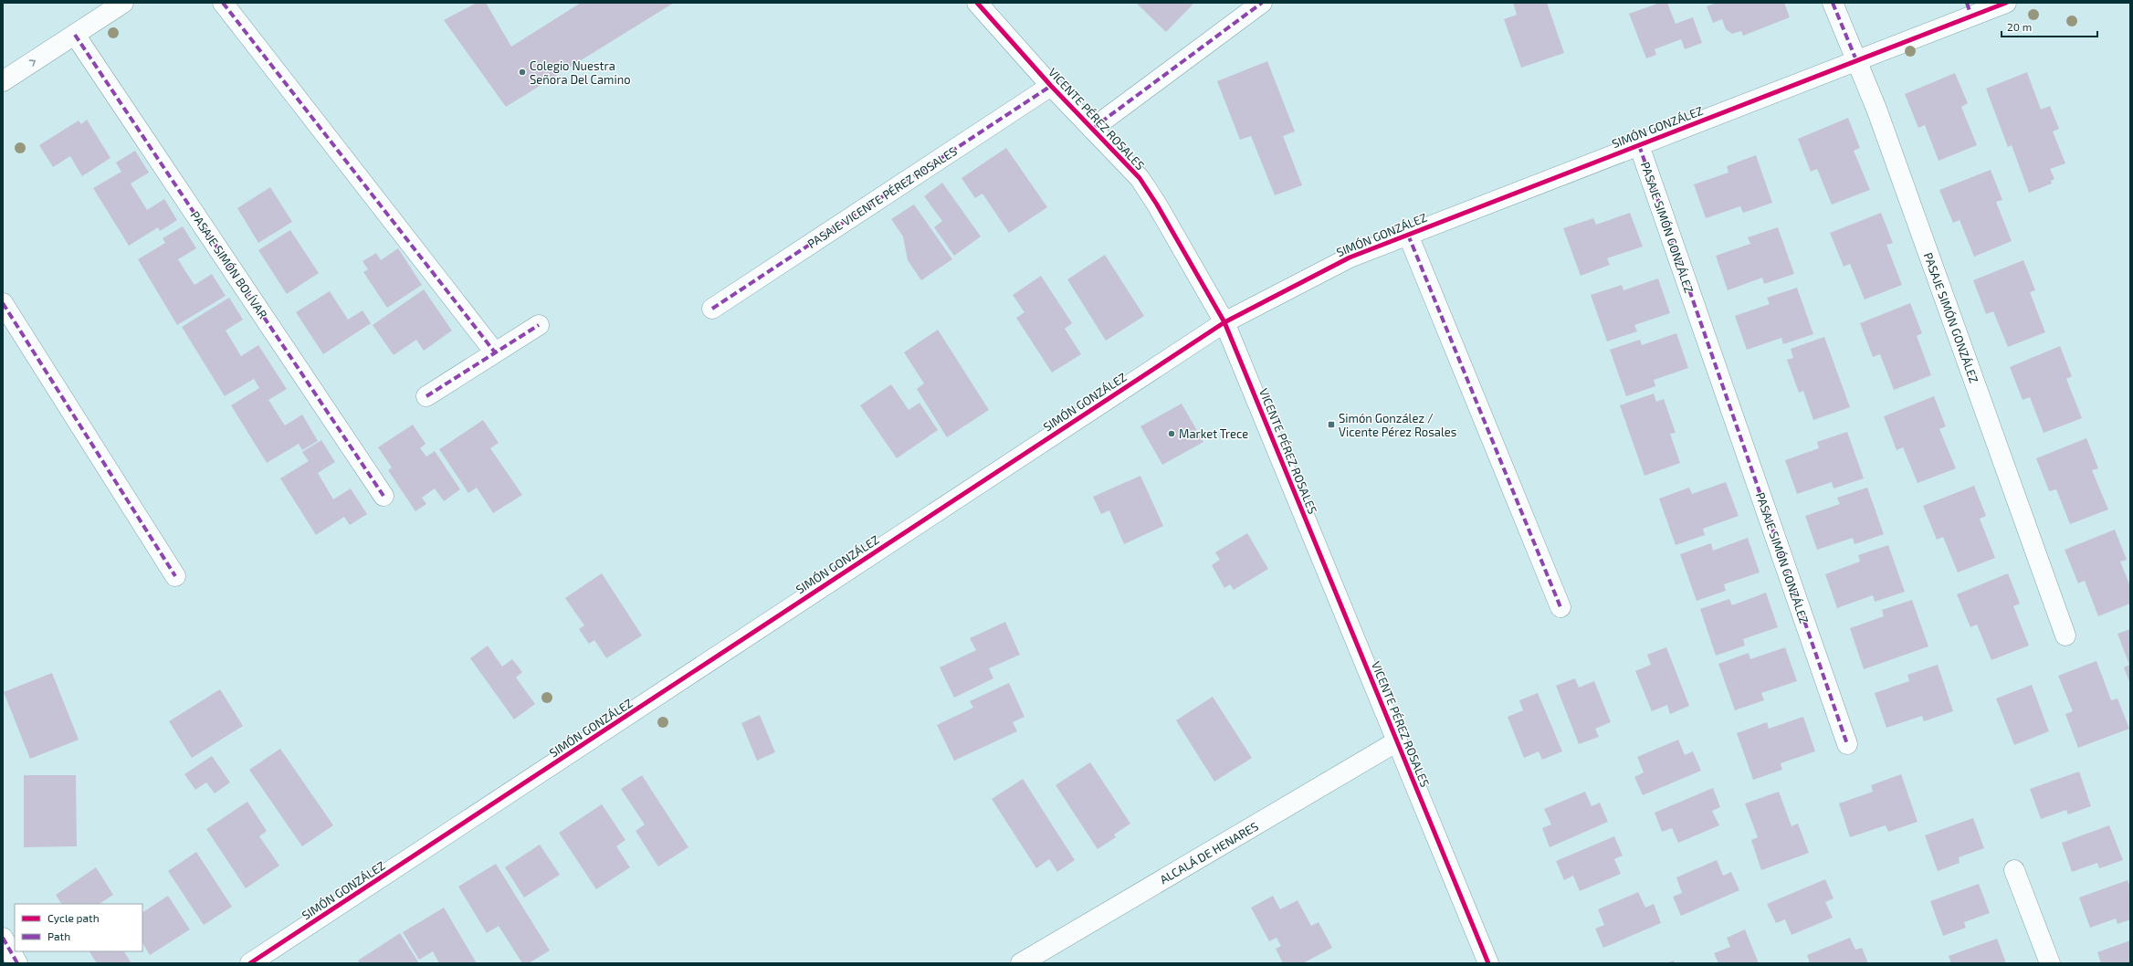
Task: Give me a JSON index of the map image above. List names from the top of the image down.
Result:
{
  "streets": {
    "street": [
      "VICENTE PÉREZ ROSALES",
      "SIMÓN GONZÁLEZ",
      "PASAJE VICENTE PÉREZ ROSALES",
      "PASAJE SIMÓN GONZÁLEZ",
      "PASAJE SIMÓN BOLÍVAR",
      "ALCALÁ DE HENARES"
    ]
  },
  "crossings": [
    ["VICENTE PÉREZ ROSALES", "SIMÓN GONZÁLEZ"],
    ["VICENTE PÉREZ ROSALES", "PASAJE VICENTE PÉREZ ROSALES"],
    ["VICENTE PÉREZ ROSALES", "ALCALÁ DE HENARES"],
    ["SIMÓN GONZÁLEZ", "PASAJE SIMÓN GONZÁLEZ"]
  ],
  "places": {
    "other": ["Colegio Nuestra Señora Del Camino", "Market Trece"],
    "transit": ["Simón González / Vicente Pérez Rosales"]
  },
  "legend": ["Cycle path", "Path"],
  "scale_bar": "20 m"
}
